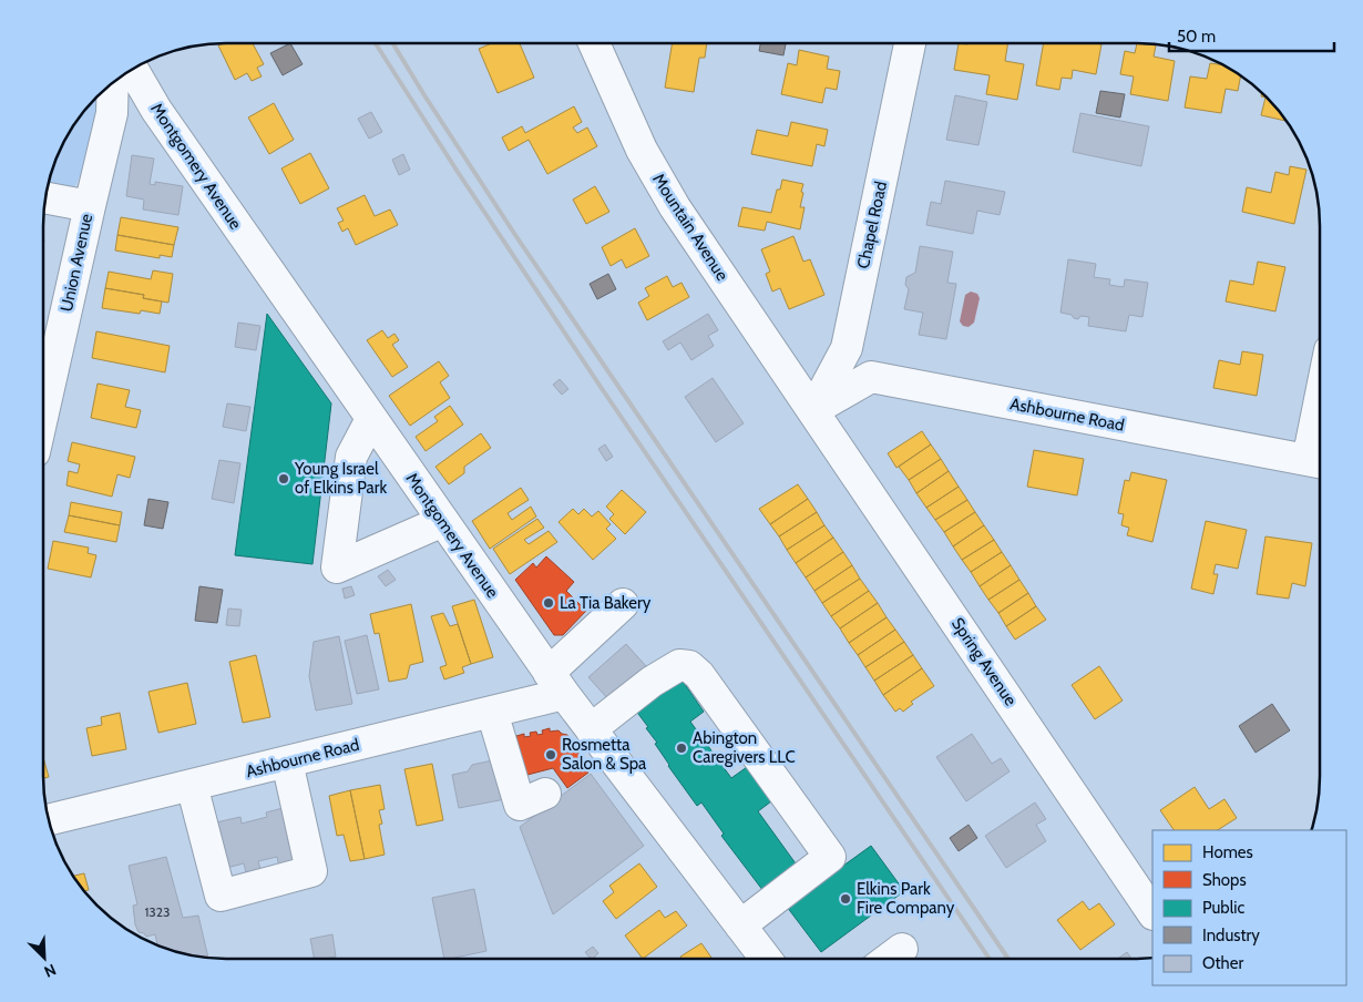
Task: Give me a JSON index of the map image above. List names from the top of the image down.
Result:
{
  "streets": {
    "street": [
      "Montgomery Avenue",
      "Chapel Road",
      "Mountain Avenue",
      "Union Avenue",
      "Ashbourne Road",
      "Spring Avenue"
    ]
  },
  "crossings": [
    ["Montgomery Avenue", "Ashbourne Road"],
    ["Chapel Road", "Mountain Avenue"],
    ["Chapel Road", "Ashbourne Road"],
    ["Chapel Road", "Spring Avenue"],
    ["Mountain Avenue", "Ashbourne Road"],
    ["Mountain Avenue", "Spring Avenue"],
    ["Ashbourne Road", "Spring Avenue"]
  ],
  "places": [
    "Young Israel of Elkins Park",
    "La Tia Bakery",
    "Abington Caregivers LLC",
    "Rosmetta Salon & Spa",
    "Elkins Park Fire Company"
  ],
  "house_numbers": ["1323"],
  "legend": [
    "Homes",
    "Shops",
    "Public",
    "Industry",
    "Other"
  ],
  "scale_bar": "50 m",
  "north": "bottom right"
}
